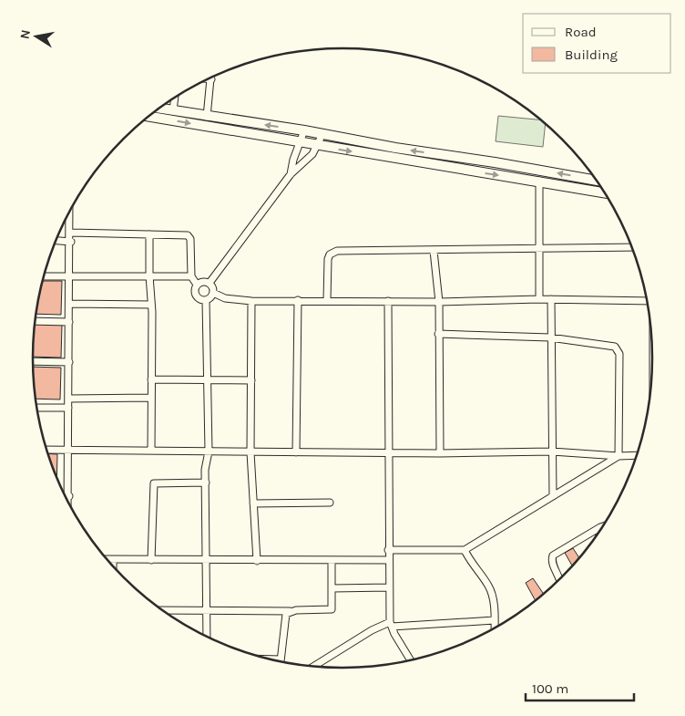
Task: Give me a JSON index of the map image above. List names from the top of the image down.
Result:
{
  "legend": ["Road", "Building"],
  "scale_bar": "100 m",
  "north": "left"
}
